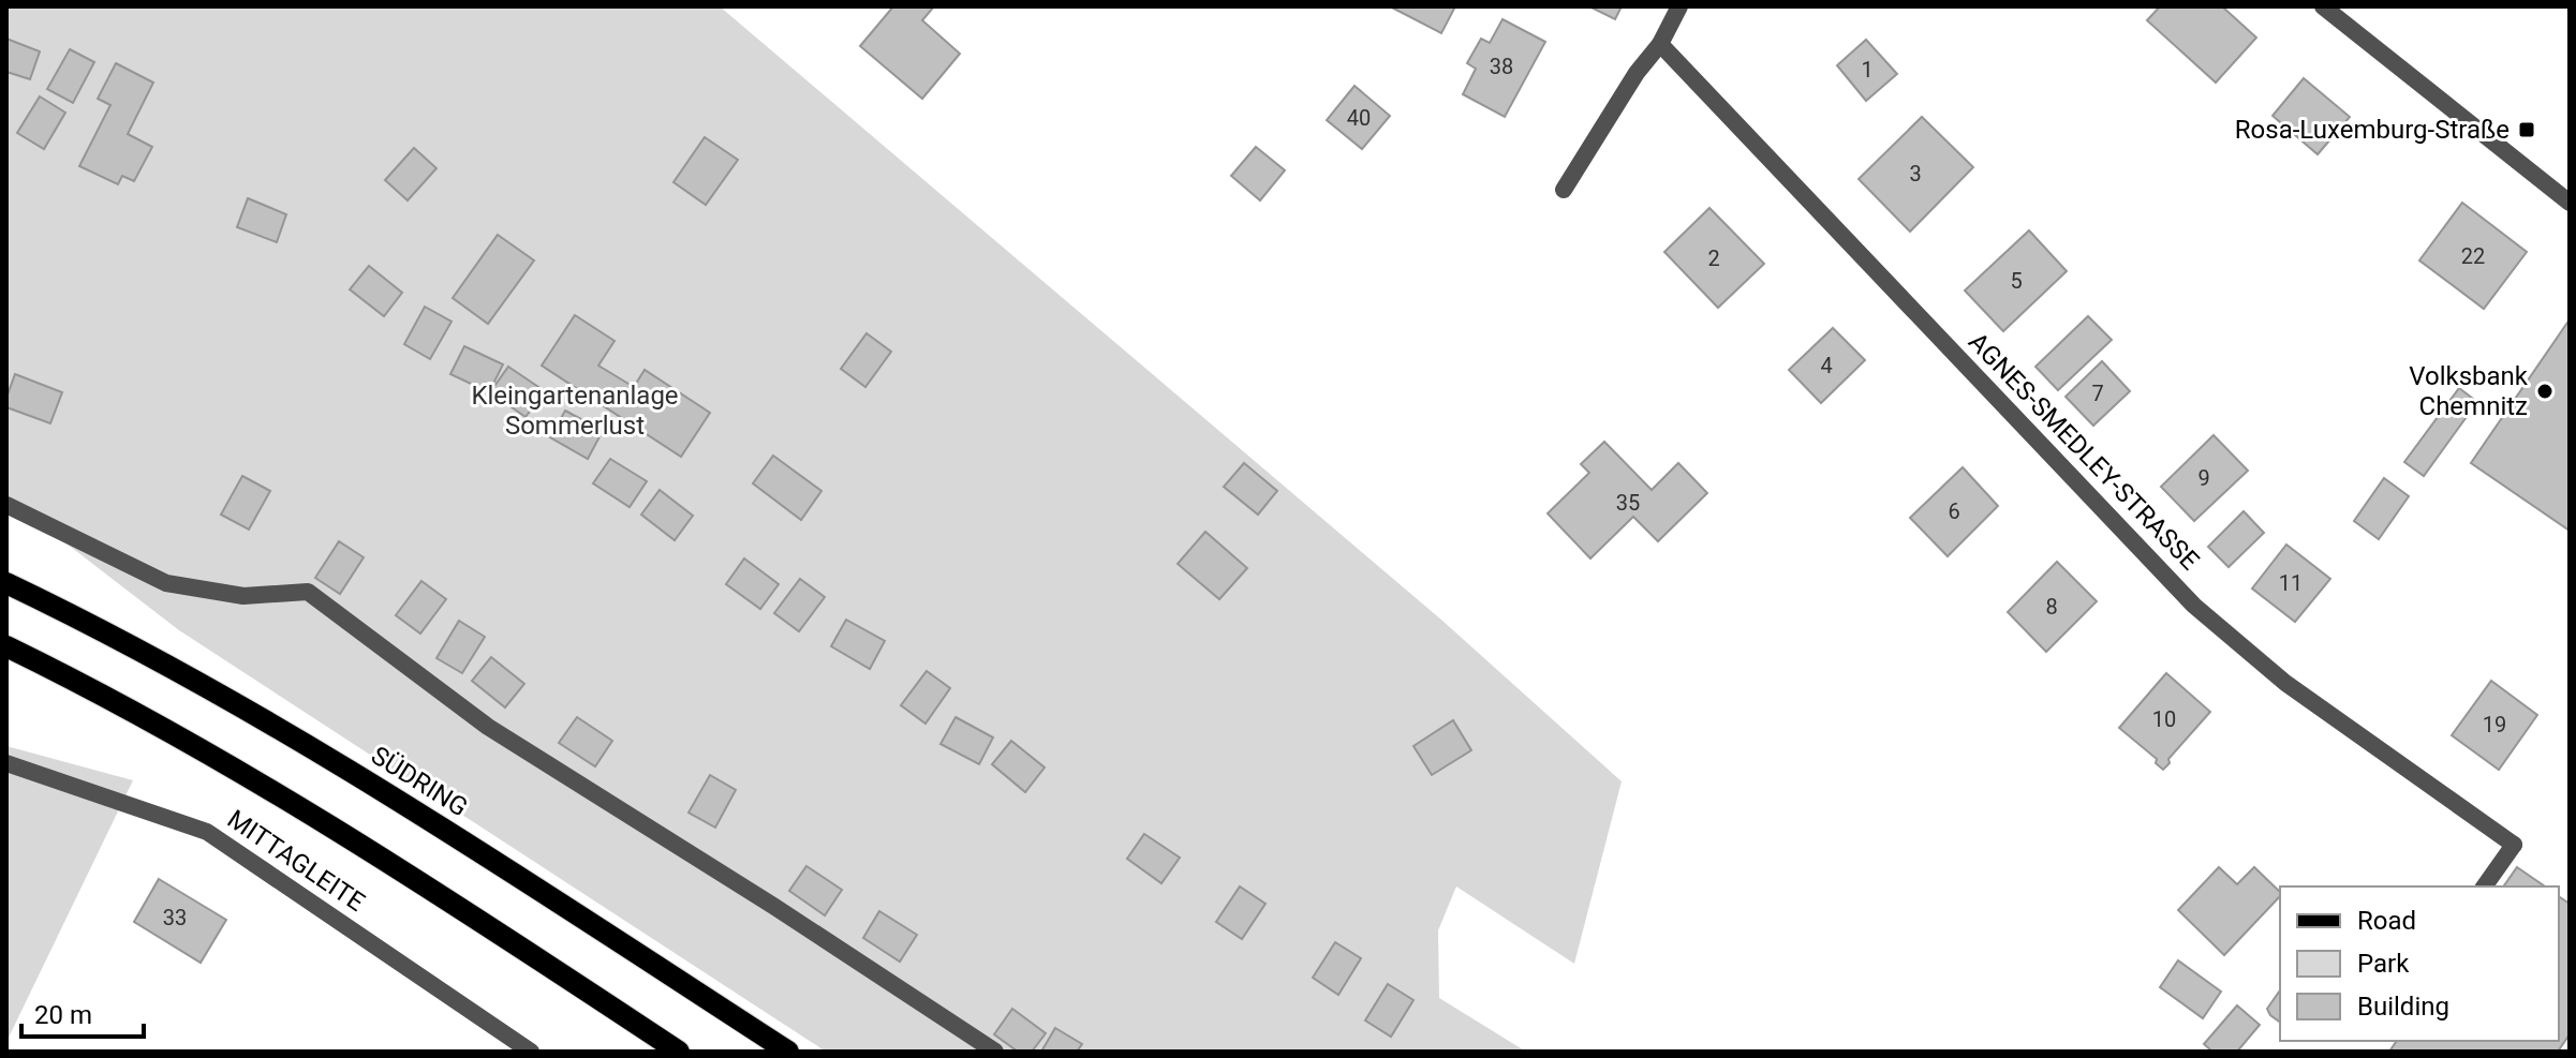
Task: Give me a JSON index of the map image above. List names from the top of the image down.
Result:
{
  "streets": {
    "main road": ["SÜDRING"],
    "street": ["AGNES-SMEDLEY-STRASSE", "MITTAGLEITE"]
  },
  "parks": ["Kleingartenanlage Sommerlust"],
  "places": {
    "transit": ["Rosa-Luxemburg-Straße"],
    "other": ["Volksbank Chemnitz"]
  },
  "house_numbers": [
    "38",
    "1",
    "40",
    "3",
    "22",
    "2",
    "5",
    "4",
    "7",
    "9",
    "35",
    "6",
    "11",
    "8",
    "10",
    "19",
    "33"
  ],
  "legend": ["Road", "Park", "Building"],
  "scale_bar": "20 m"
}
